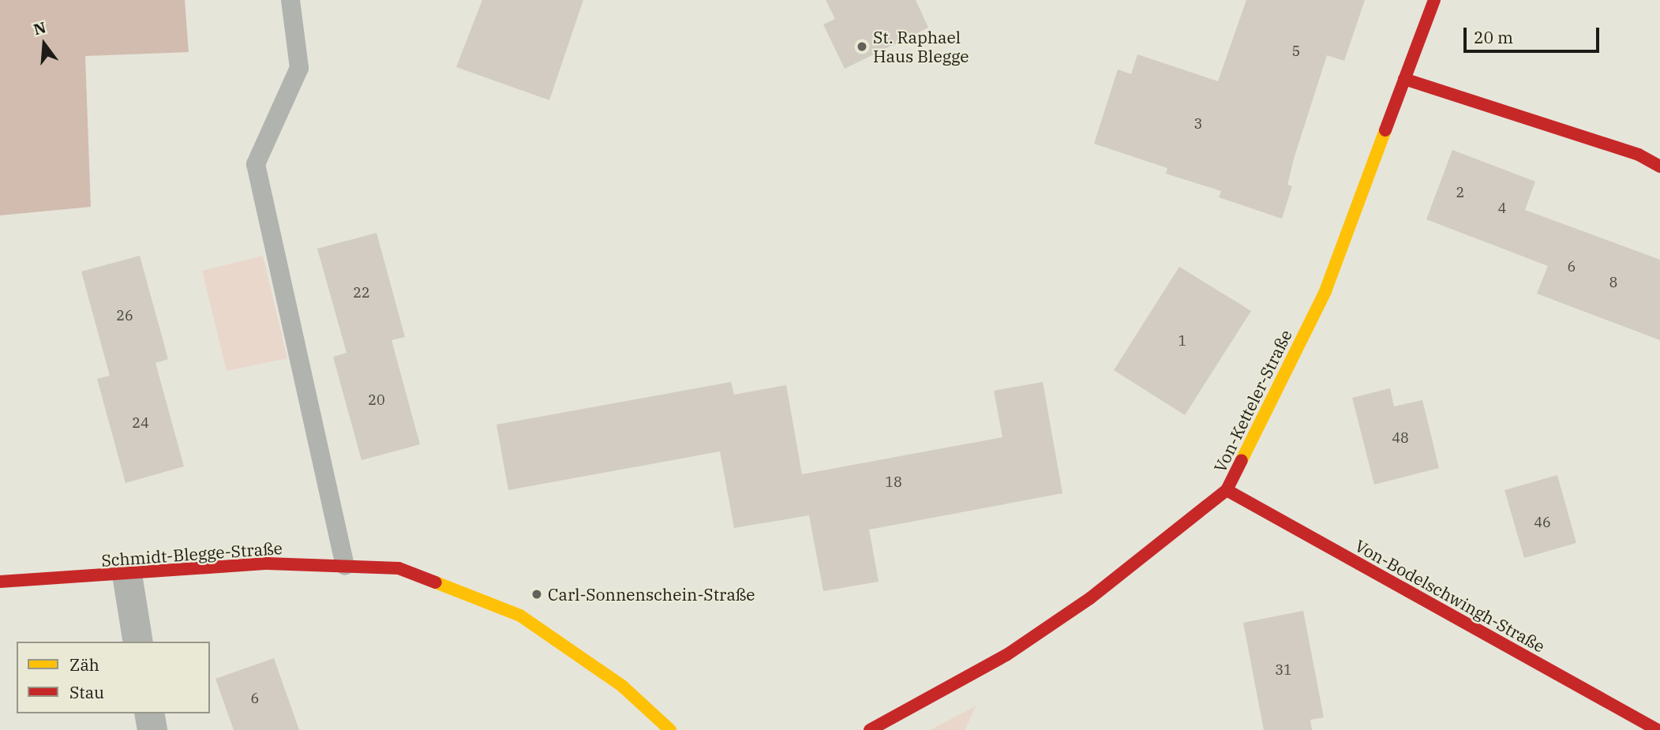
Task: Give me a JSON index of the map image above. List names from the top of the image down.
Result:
{
  "streets": {
    "street": ["Von-Ketteler-Straße", "Schmidt-Blegge-Straße", "Von-Bodelschwingh-Straße"]
  },
  "crossings": [
    ["Von-Ketteler-Straße", "Von-Bodelschwingh-Straße"]
  ],
  "places": ["St. Raphael Haus Blegge", "Carl-Sonnenschein-Straße"],
  "house_numbers": [
    "5",
    "3",
    "2",
    "4",
    "6",
    "8",
    "22",
    "26",
    "1",
    "20",
    "24",
    "48",
    "18",
    "46",
    "31",
    "6"
  ],
  "legend": ["Zäh", "Stau"],
  "scale_bar": "20 m",
  "north": "top"
}
